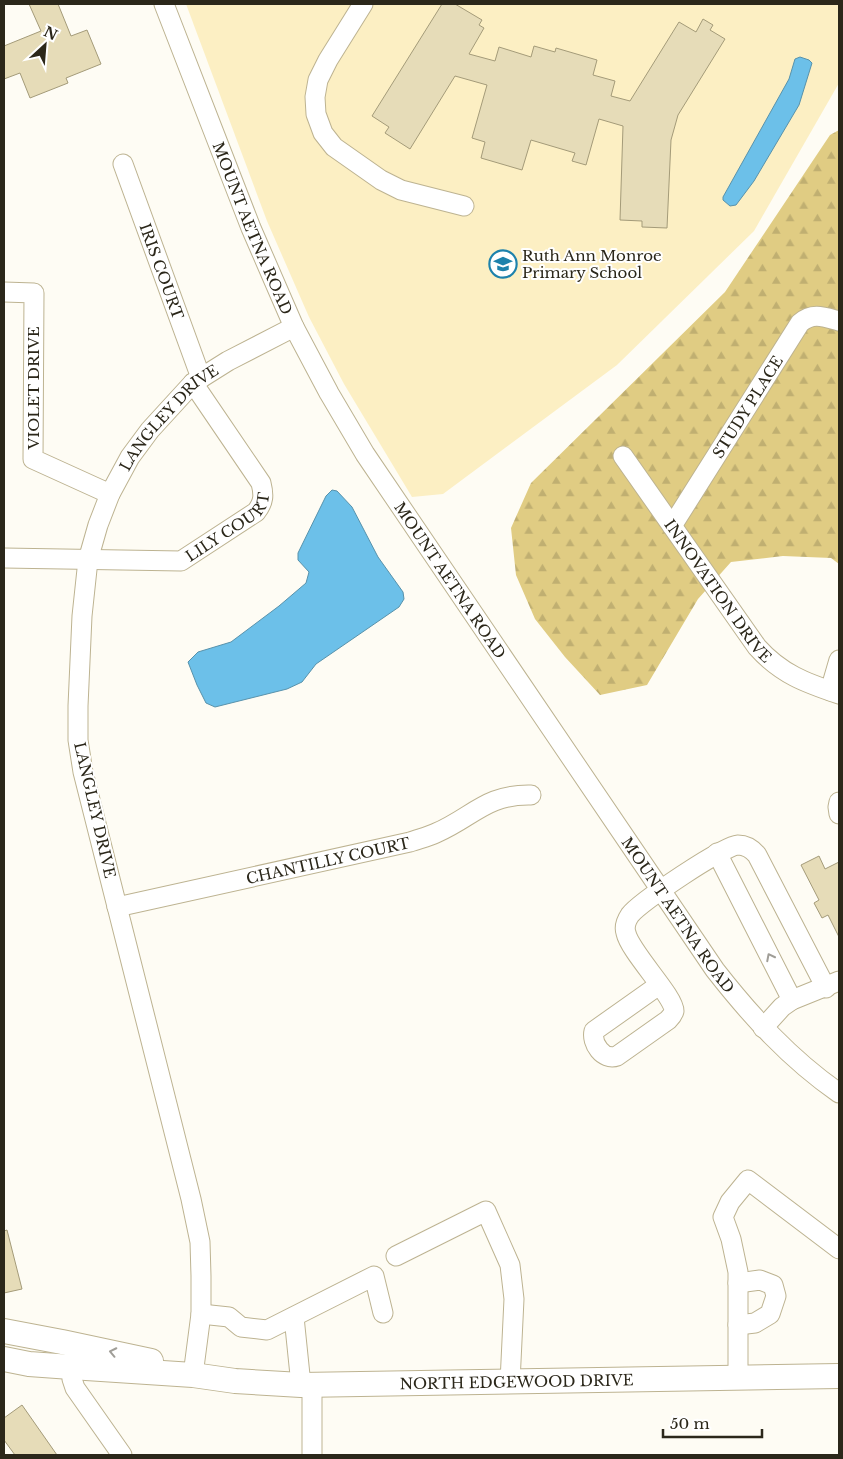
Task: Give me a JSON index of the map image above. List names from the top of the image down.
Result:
{
  "streets": {
    "main road": ["NORTH EDGEWOOD DRIVE"],
    "street": [
      "MOUNT AETNA ROAD",
      "IRIS COURT",
      "VIOLET DRIVE",
      "STUDY PLACE",
      "LANGLEY DRIVE",
      "LILY COURT",
      "INNOVATION DRIVE",
      "CHANTILLY COURT"
    ]
  },
  "crossings": [
    ["MOUNT AETNA ROAD", "LANGLEY DRIVE"],
    ["IRIS COURT", "LANGLEY DRIVE"],
    ["IRIS COURT", "LILY COURT"],
    ["VIOLET DRIVE", "LANGLEY DRIVE"],
    ["STUDY PLACE", "INNOVATION DRIVE"],
    ["LANGLEY DRIVE", "LILY COURT"],
    ["LANGLEY DRIVE", "CHANTILLY COURT"],
    ["LANGLEY DRIVE", "NORTH EDGEWOOD DRIVE"]
  ],
  "places": {
    "school or university": ["Ruth Ann Monroe Primary School"]
  },
  "scale_bar": "50 m",
  "north": "top right"
}
